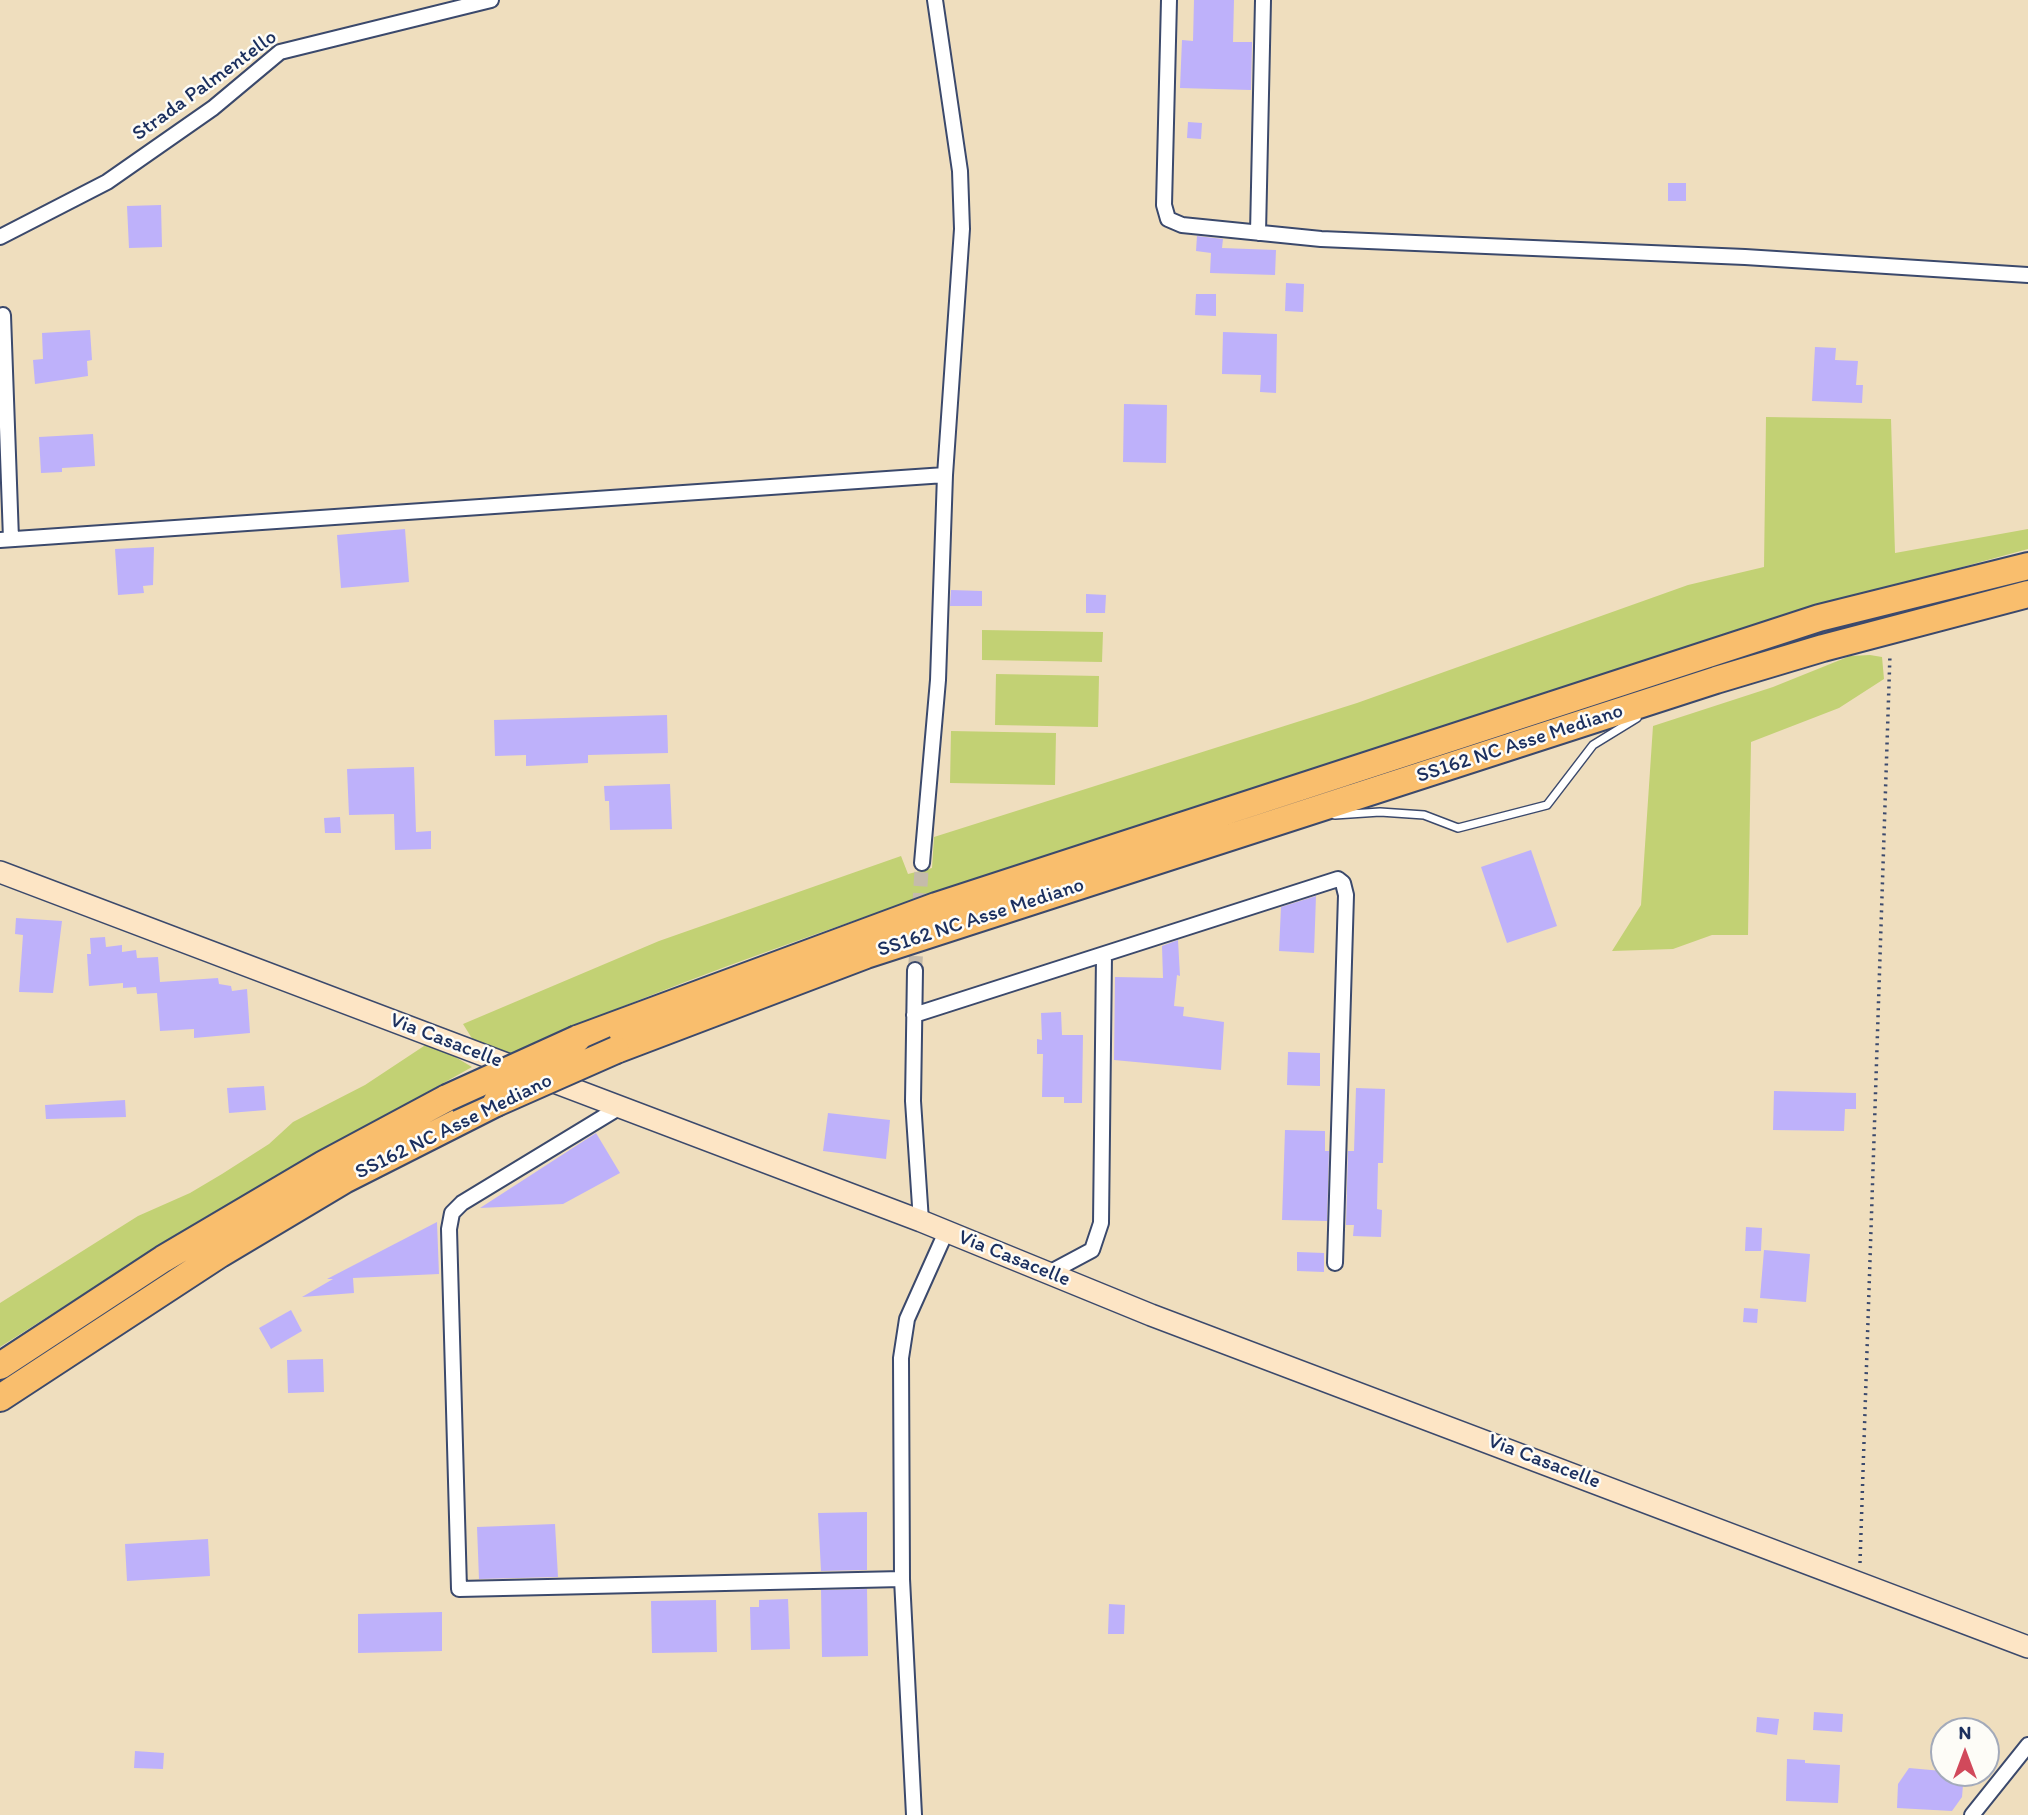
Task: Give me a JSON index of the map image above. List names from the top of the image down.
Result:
{
  "streets": {
    "highway": ["SS162 NC Asse Mediano"],
    "street": ["Strada Palmentello", "Via Casacelle"]
  },
  "north": "top"
}
